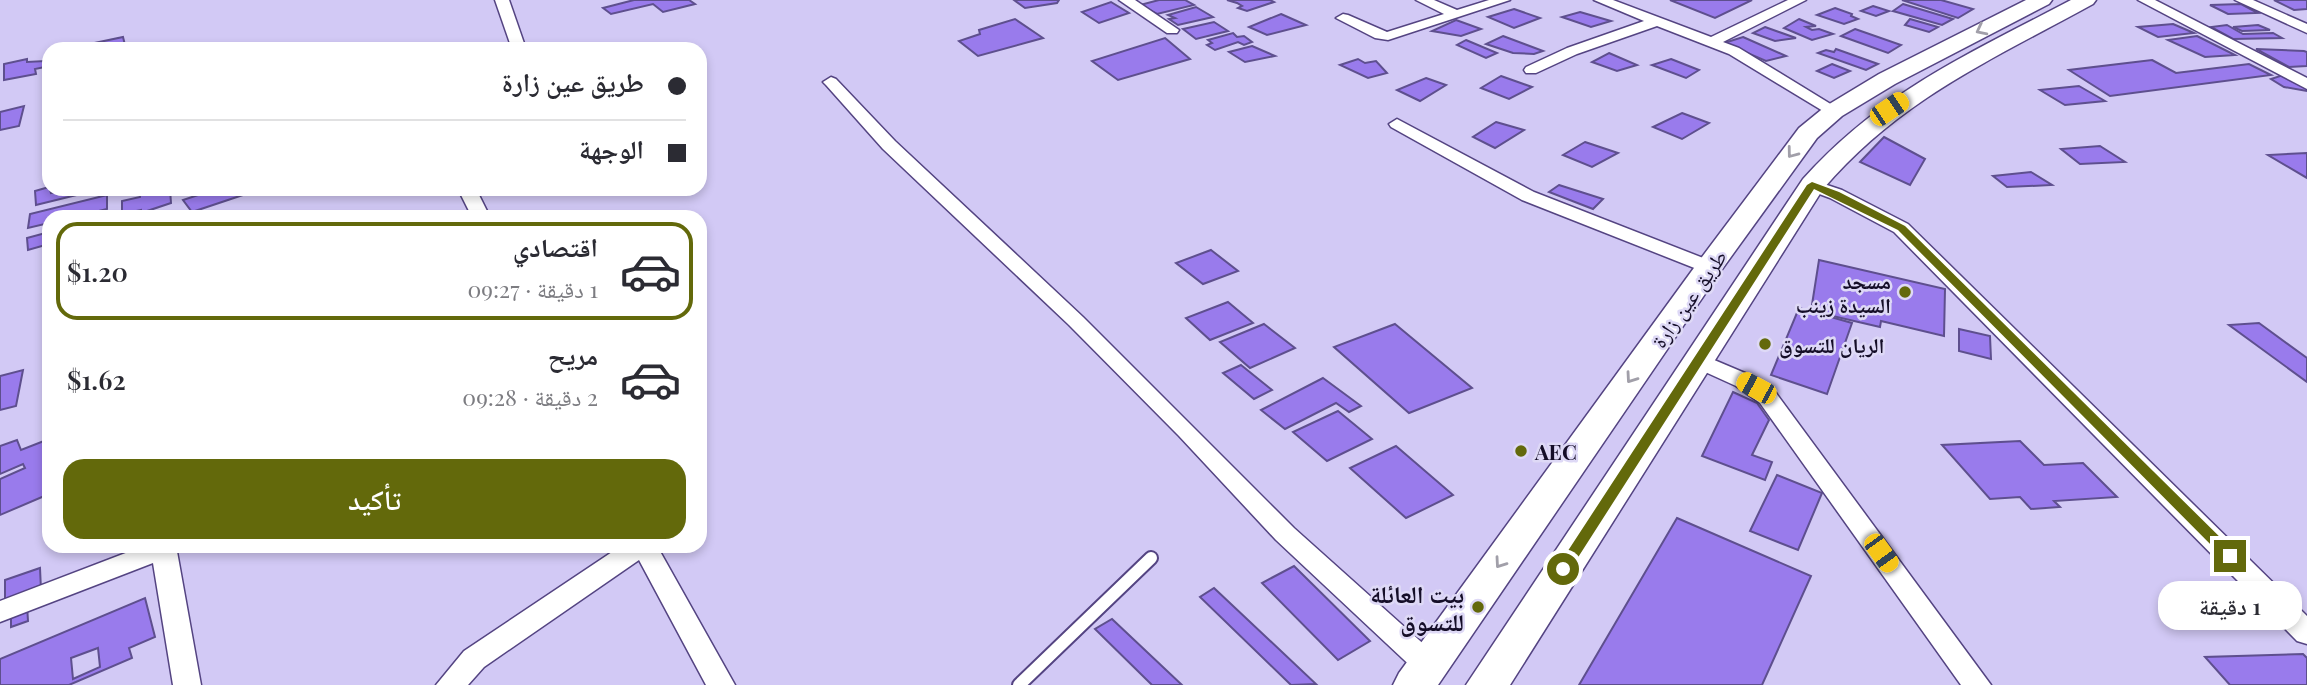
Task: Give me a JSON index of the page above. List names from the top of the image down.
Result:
{
  "streets": {
    "main road": ["طريق عين زارة"]
  },
  "places": [
    "مسجد السيدة زينب",
    "الريان للتسوق",
    "AEC",
    "بيت العائلة للتسوق"
  ],
  "page": {
    "banner": ["طريق عين زارة", "الوجهة"],
    "list": [
      {
        "name": "اقتصادي",
        "note": "1 دقيقة · 09:27",
        "value": "$1.20"
      },
      {
        "name": "مريح",
        "note": "2 دقيقة · 09:28",
        "value": "$1.62"
      }
    ],
    "buttons": "تأكيد",
    "bubble": "1 دقيقة"
  }
}
